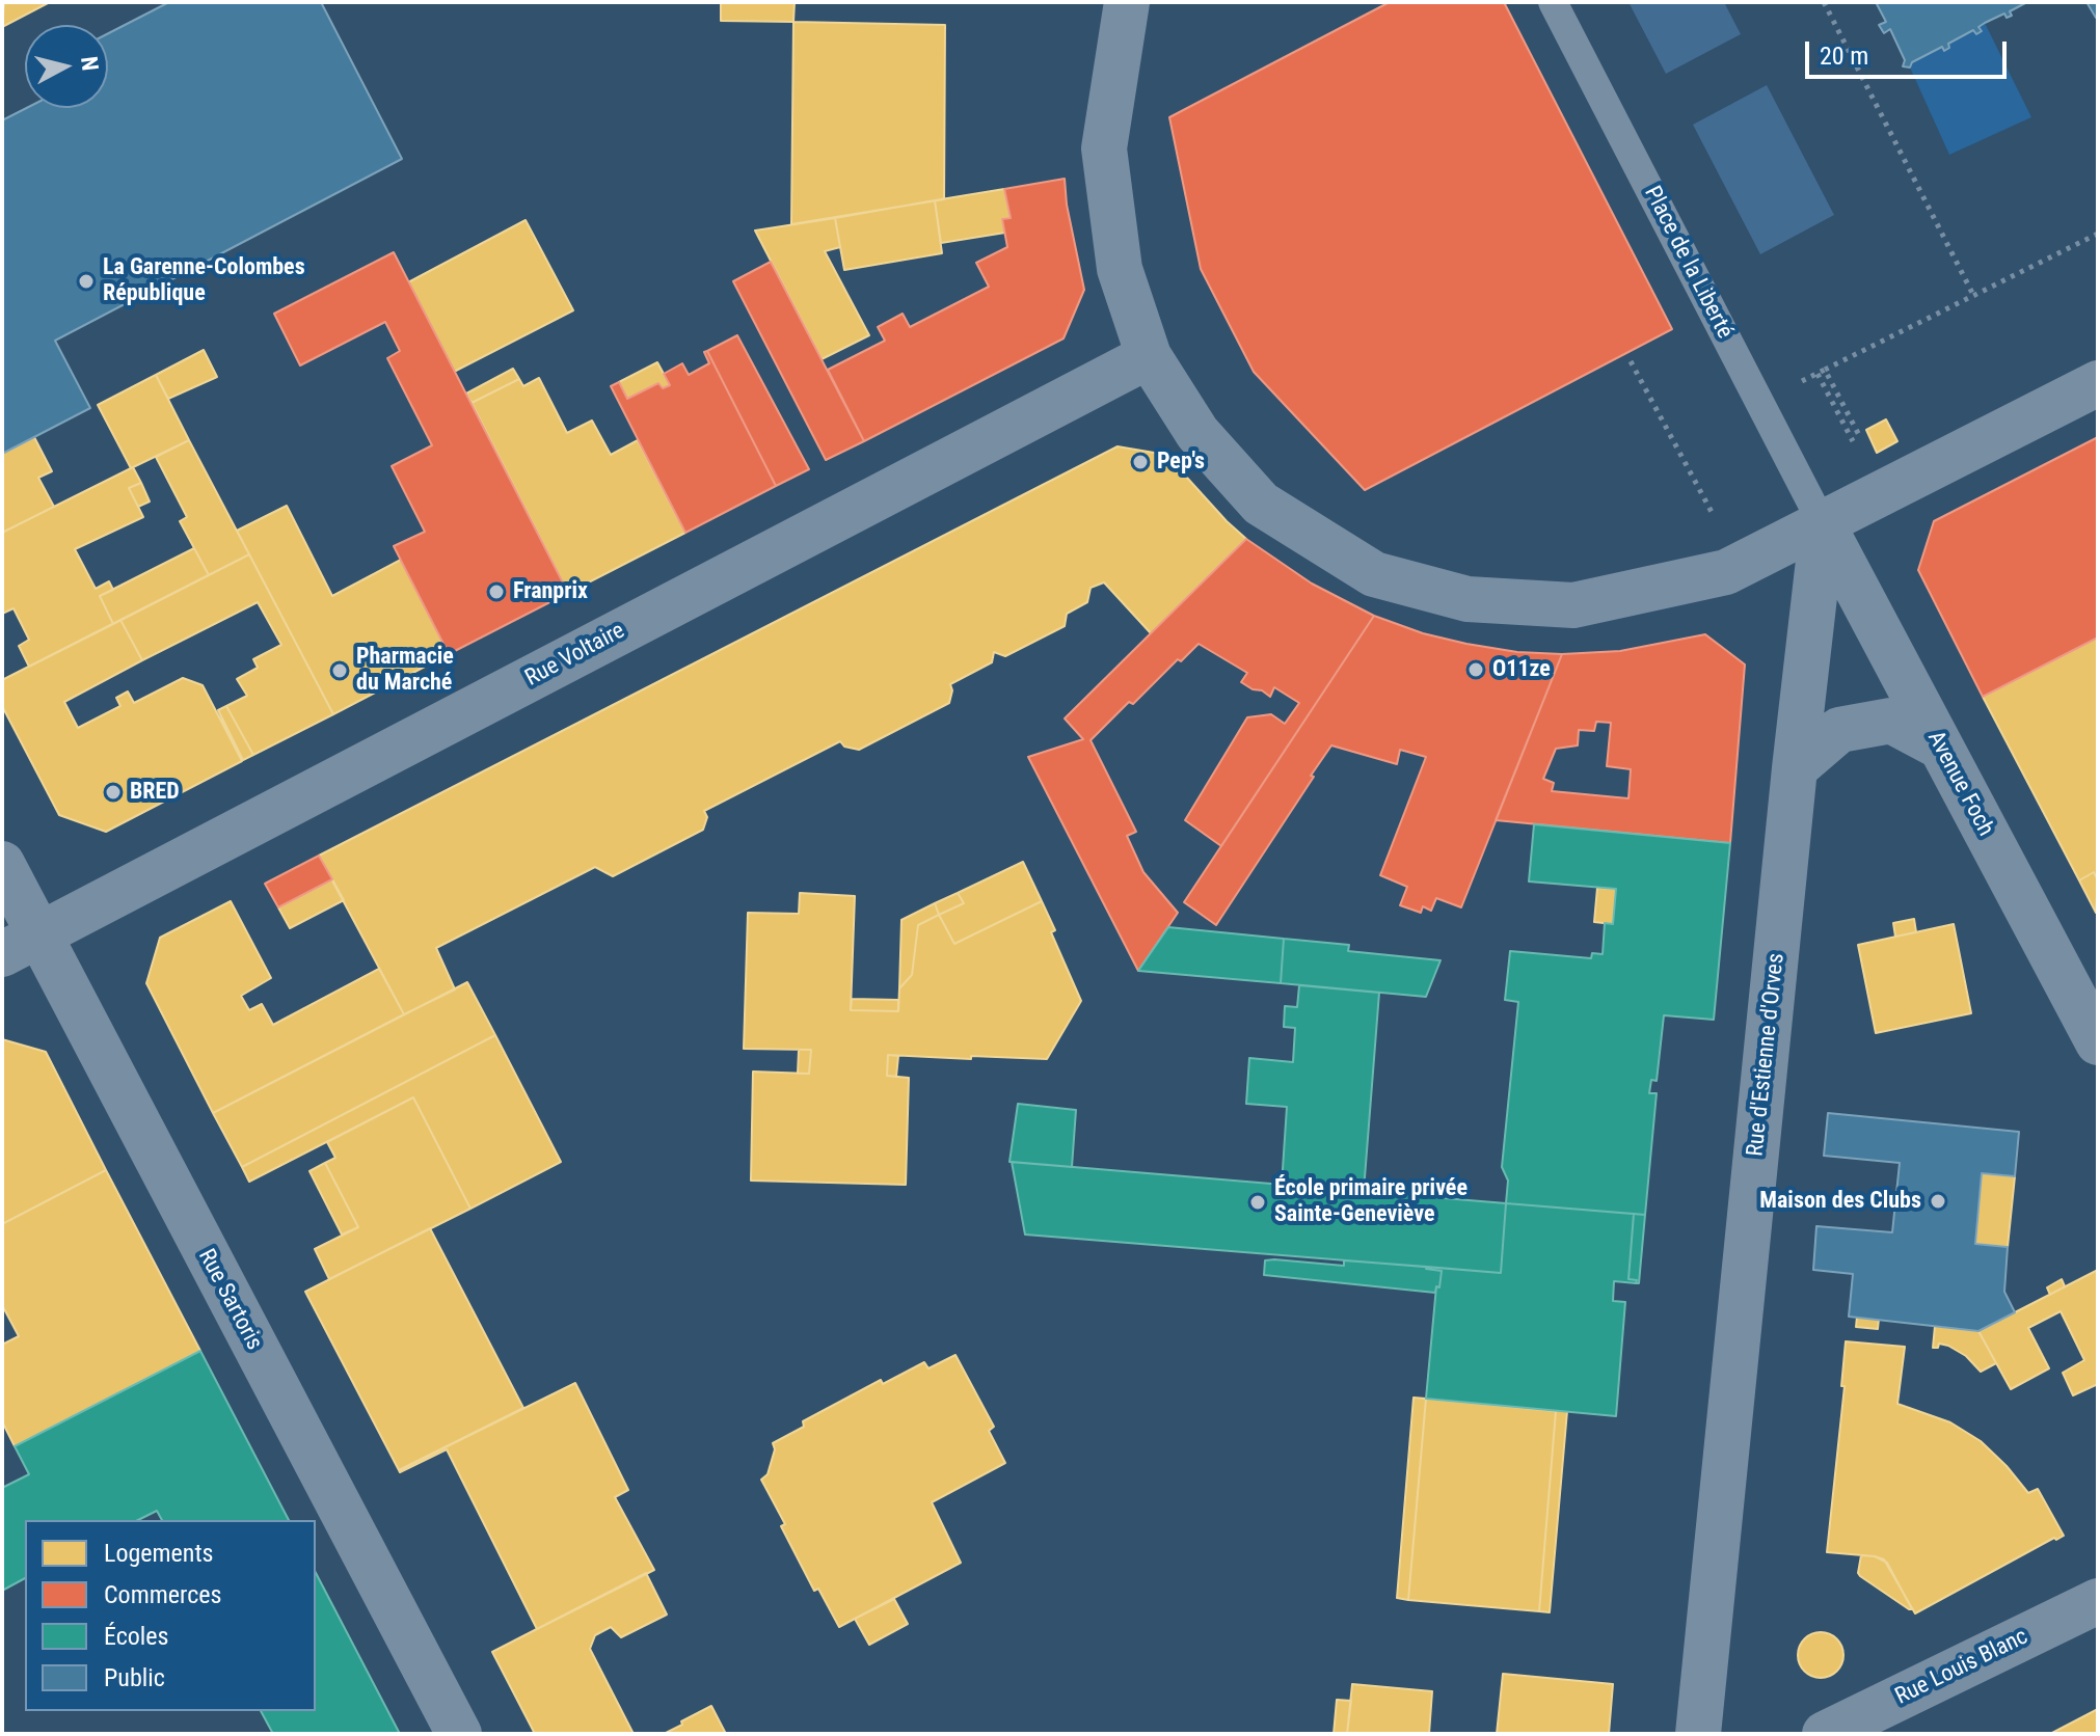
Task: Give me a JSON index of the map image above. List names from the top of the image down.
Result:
{
  "streets": {
    "street": [
      "Rue Voltaire",
      "Avenue Foch",
      "Rue d'Estienne d'Orves",
      "Rue Sartoris",
      "Rue Louis Blanc"
    ],
    "lane": ["Place de la Liberté"]
  },
  "crossings": [
    ["Place de la Liberté", "Avenue Foch"],
    ["Place de la Liberté", "Rue d'Estienne d'Orves"],
    ["Rue Voltaire", "Rue Sartoris"],
    ["Avenue Foch", "Rue d'Estienne d'Orves"]
  ],
  "places": [
    "La Garenne-Colombes République",
    "Pep's",
    "Franprix",
    "O11ze",
    "Pharmacie du Marché",
    "BRED",
    "Maison des Clubs",
    "École primaire privée Sainte-Geneviève"
  ],
  "legend": [
    "Logements",
    "Commerces",
    "Écoles",
    "Public"
  ],
  "scale_bar": "20 m",
  "north": "right"
}
